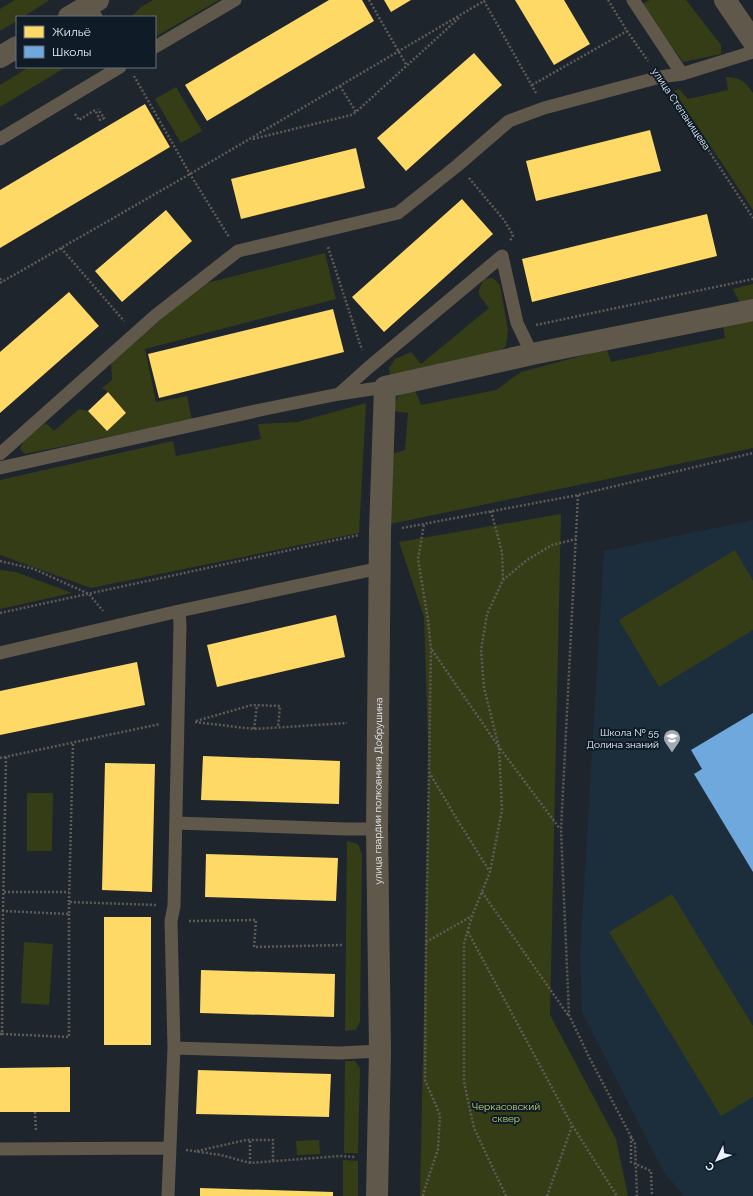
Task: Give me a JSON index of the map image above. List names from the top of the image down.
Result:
{
  "streets": {
    "street": ["улица гвардии полковника Добрушина"],
    "path": ["улица Степанищева"]
  },
  "parks": ["Черкасовский сквер"],
  "places": {
    "school or university": ["Школа № 55 Долина знаний"]
  },
  "legend": ["Жильё", "Школы"],
  "north": "bottom left"
}
